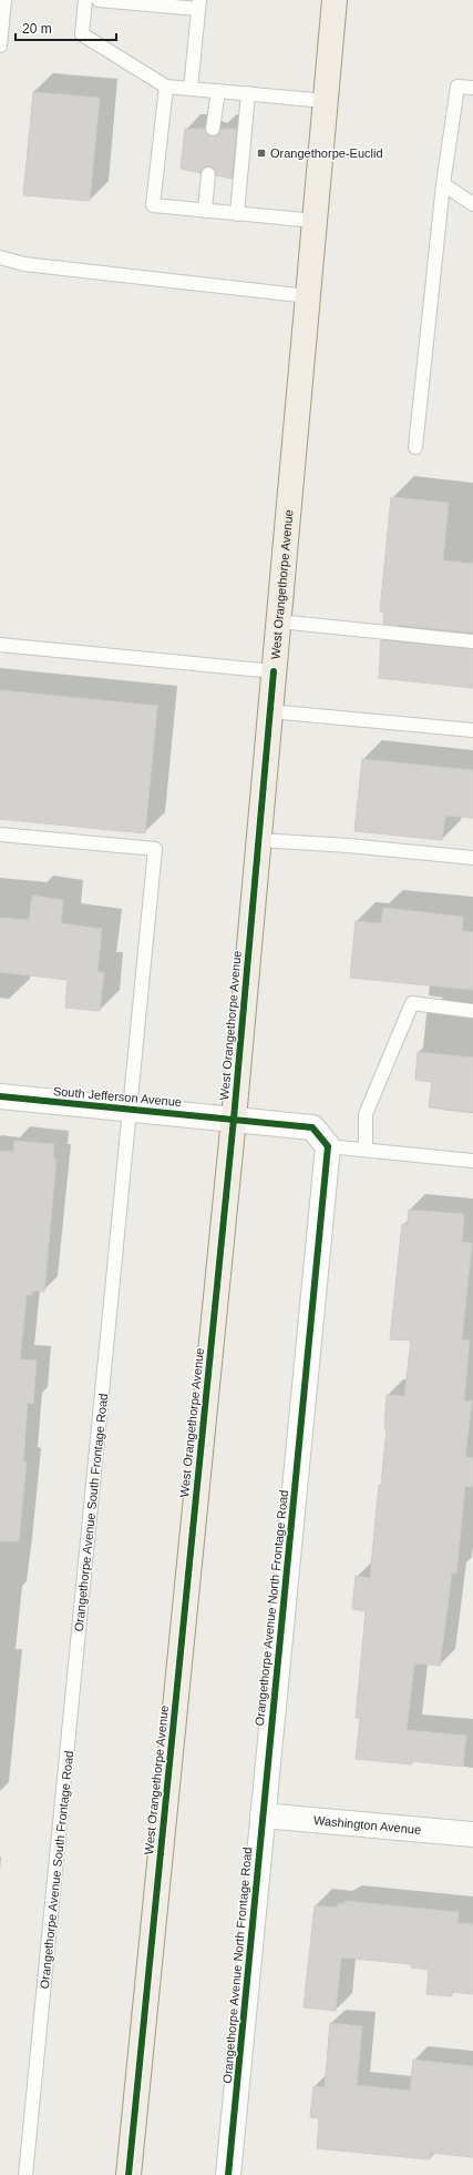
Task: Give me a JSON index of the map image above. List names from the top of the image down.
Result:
{
  "streets": {
    "main road": ["West Orangethorpe Avenue"],
    "street": ["South Jefferson Avenue", "Orangethorpe Avenue North Frontage Road", "Washington Avenue"],
    "lane": ["Orangethorpe Avenue South Frontage Road"]
  },
  "crossings": [
    ["West Orangethorpe Avenue", "South Jefferson Avenue"],
    ["South Jefferson Avenue", "Orangethorpe Avenue South Frontage Road"],
    ["Orangethorpe Avenue North Frontage Road", "Washington Avenue"]
  ],
  "places": {
    "transit": ["Orangethorpe-Euclid"]
  },
  "scale_bar": "20 m"
}
